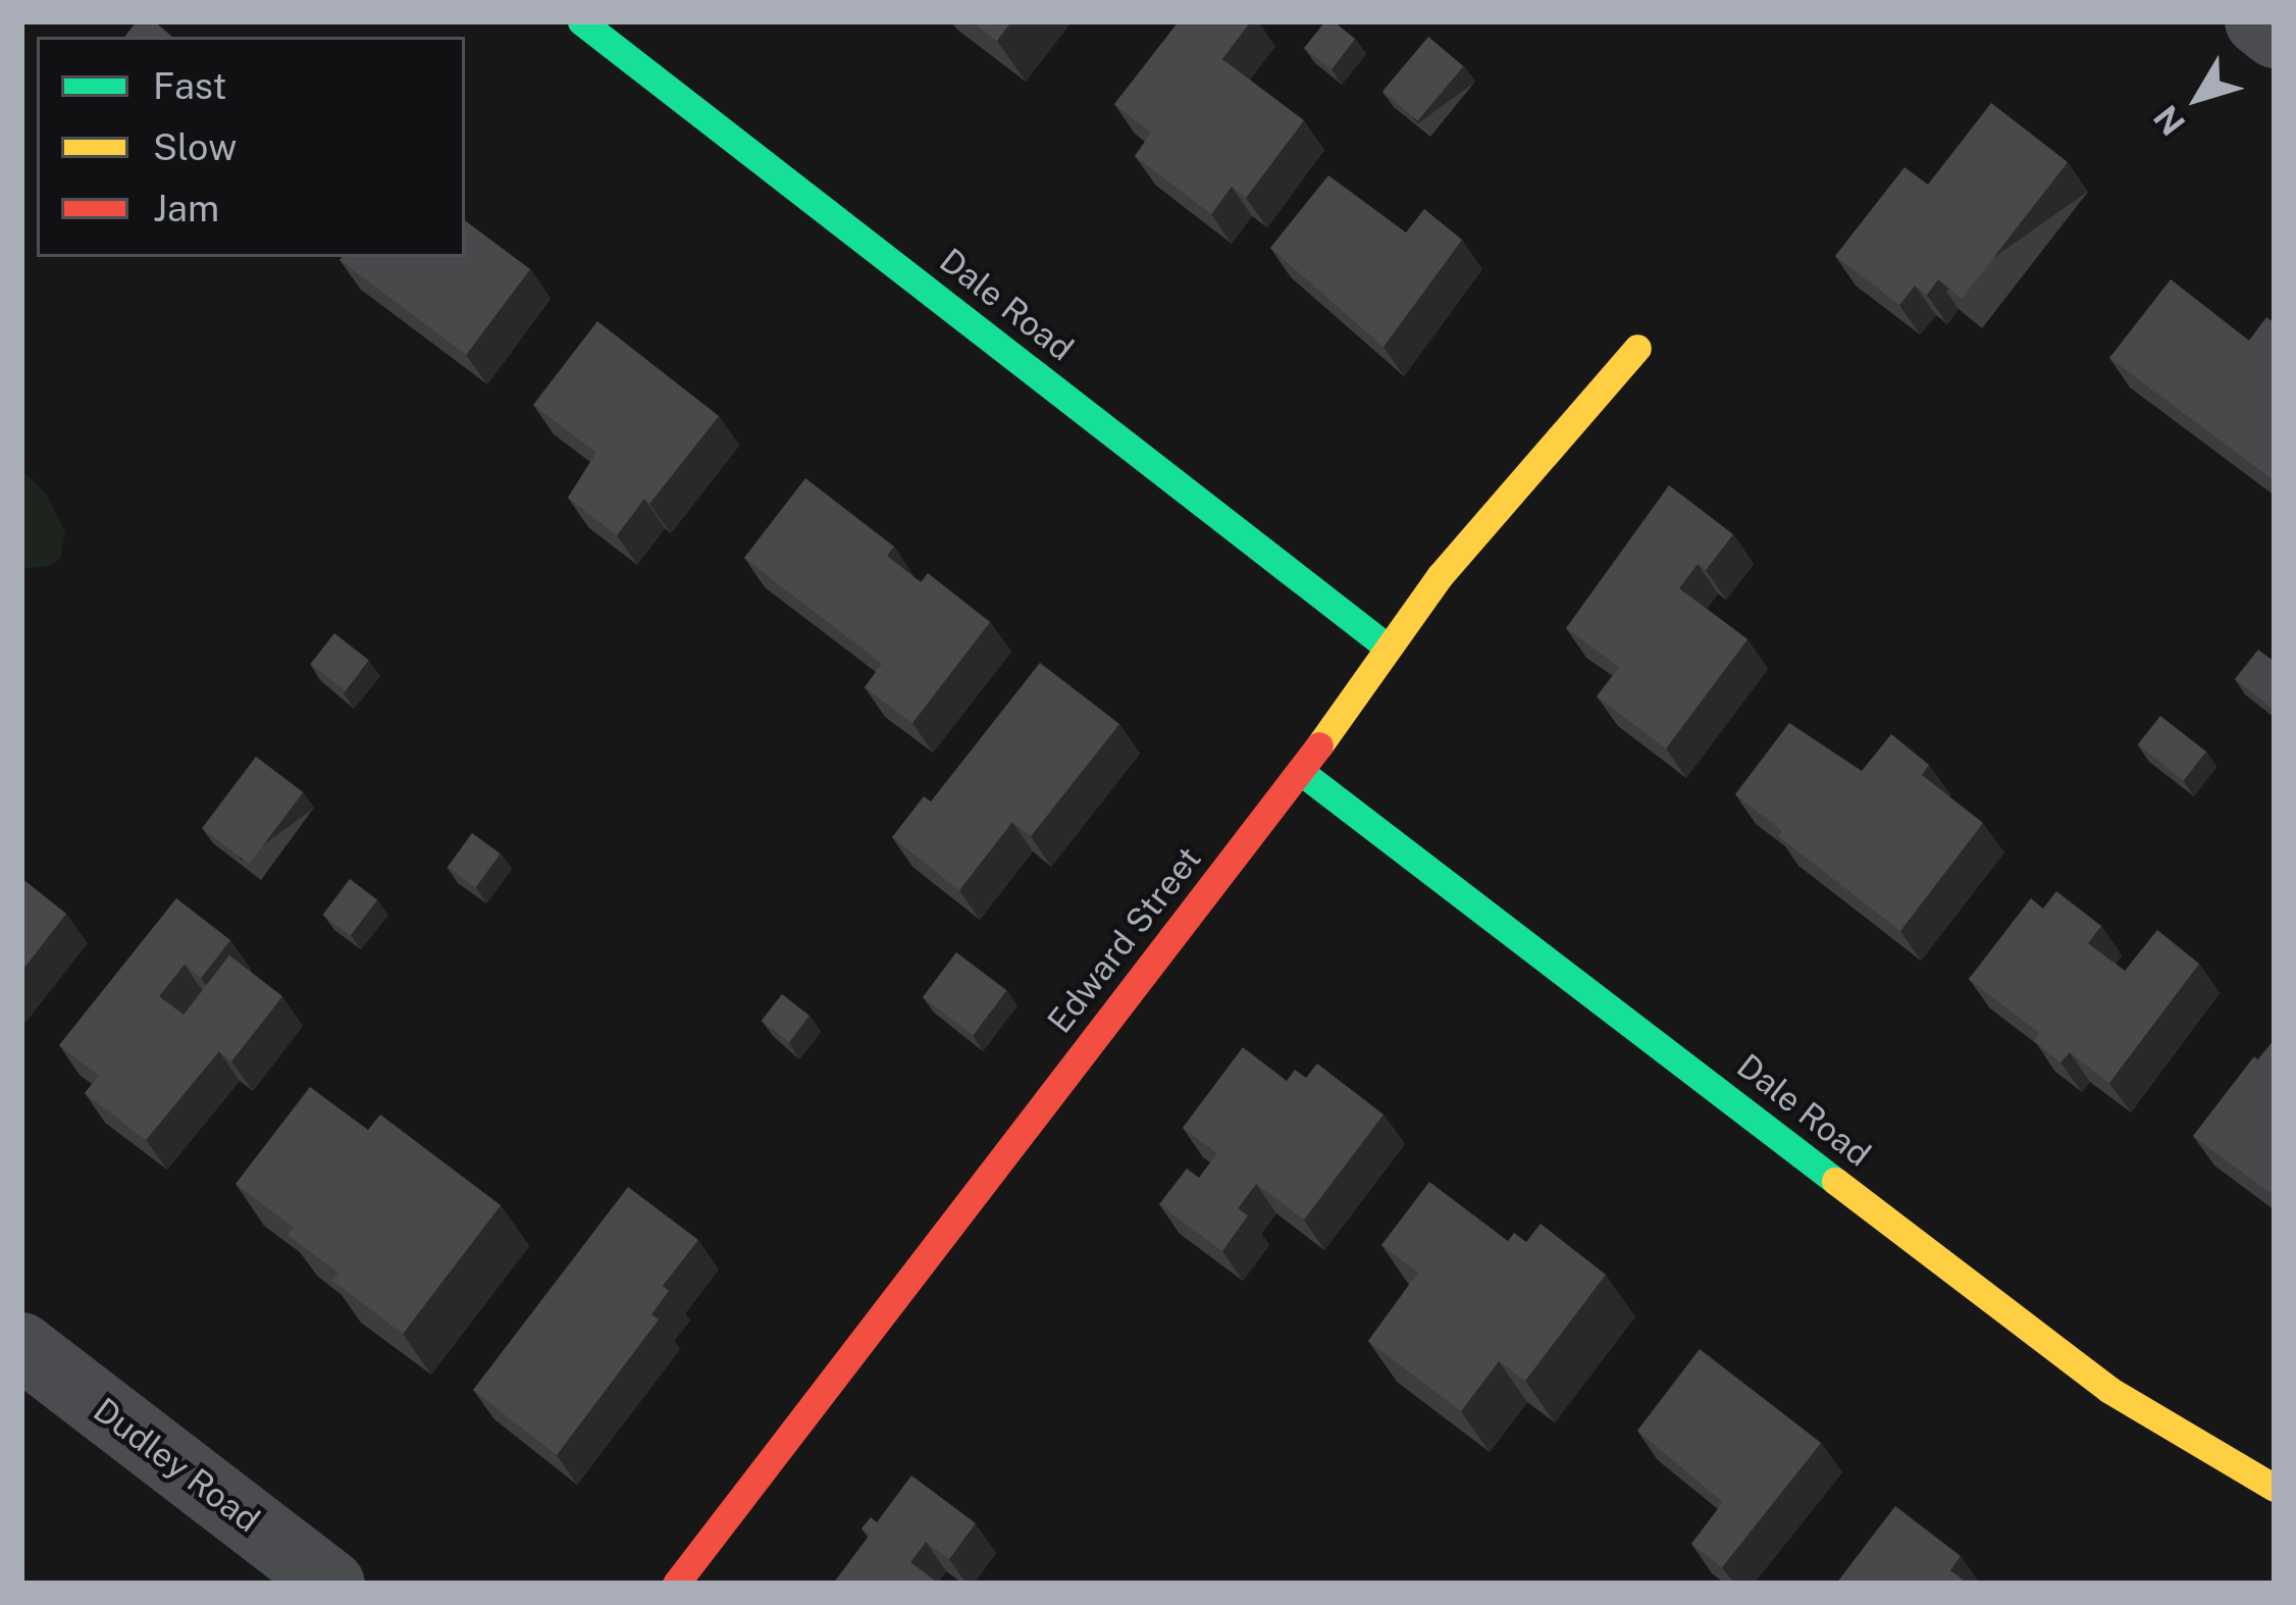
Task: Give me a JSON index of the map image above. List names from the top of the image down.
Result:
{
  "streets": {
    "street": ["Dale Road", "Edward Street", "Dudley Road"]
  },
  "crossings": [
    ["Dale Road", "Edward Street"]
  ],
  "legend": ["Fast", "Slow", "Jam"],
  "north": "bottom left"
}
